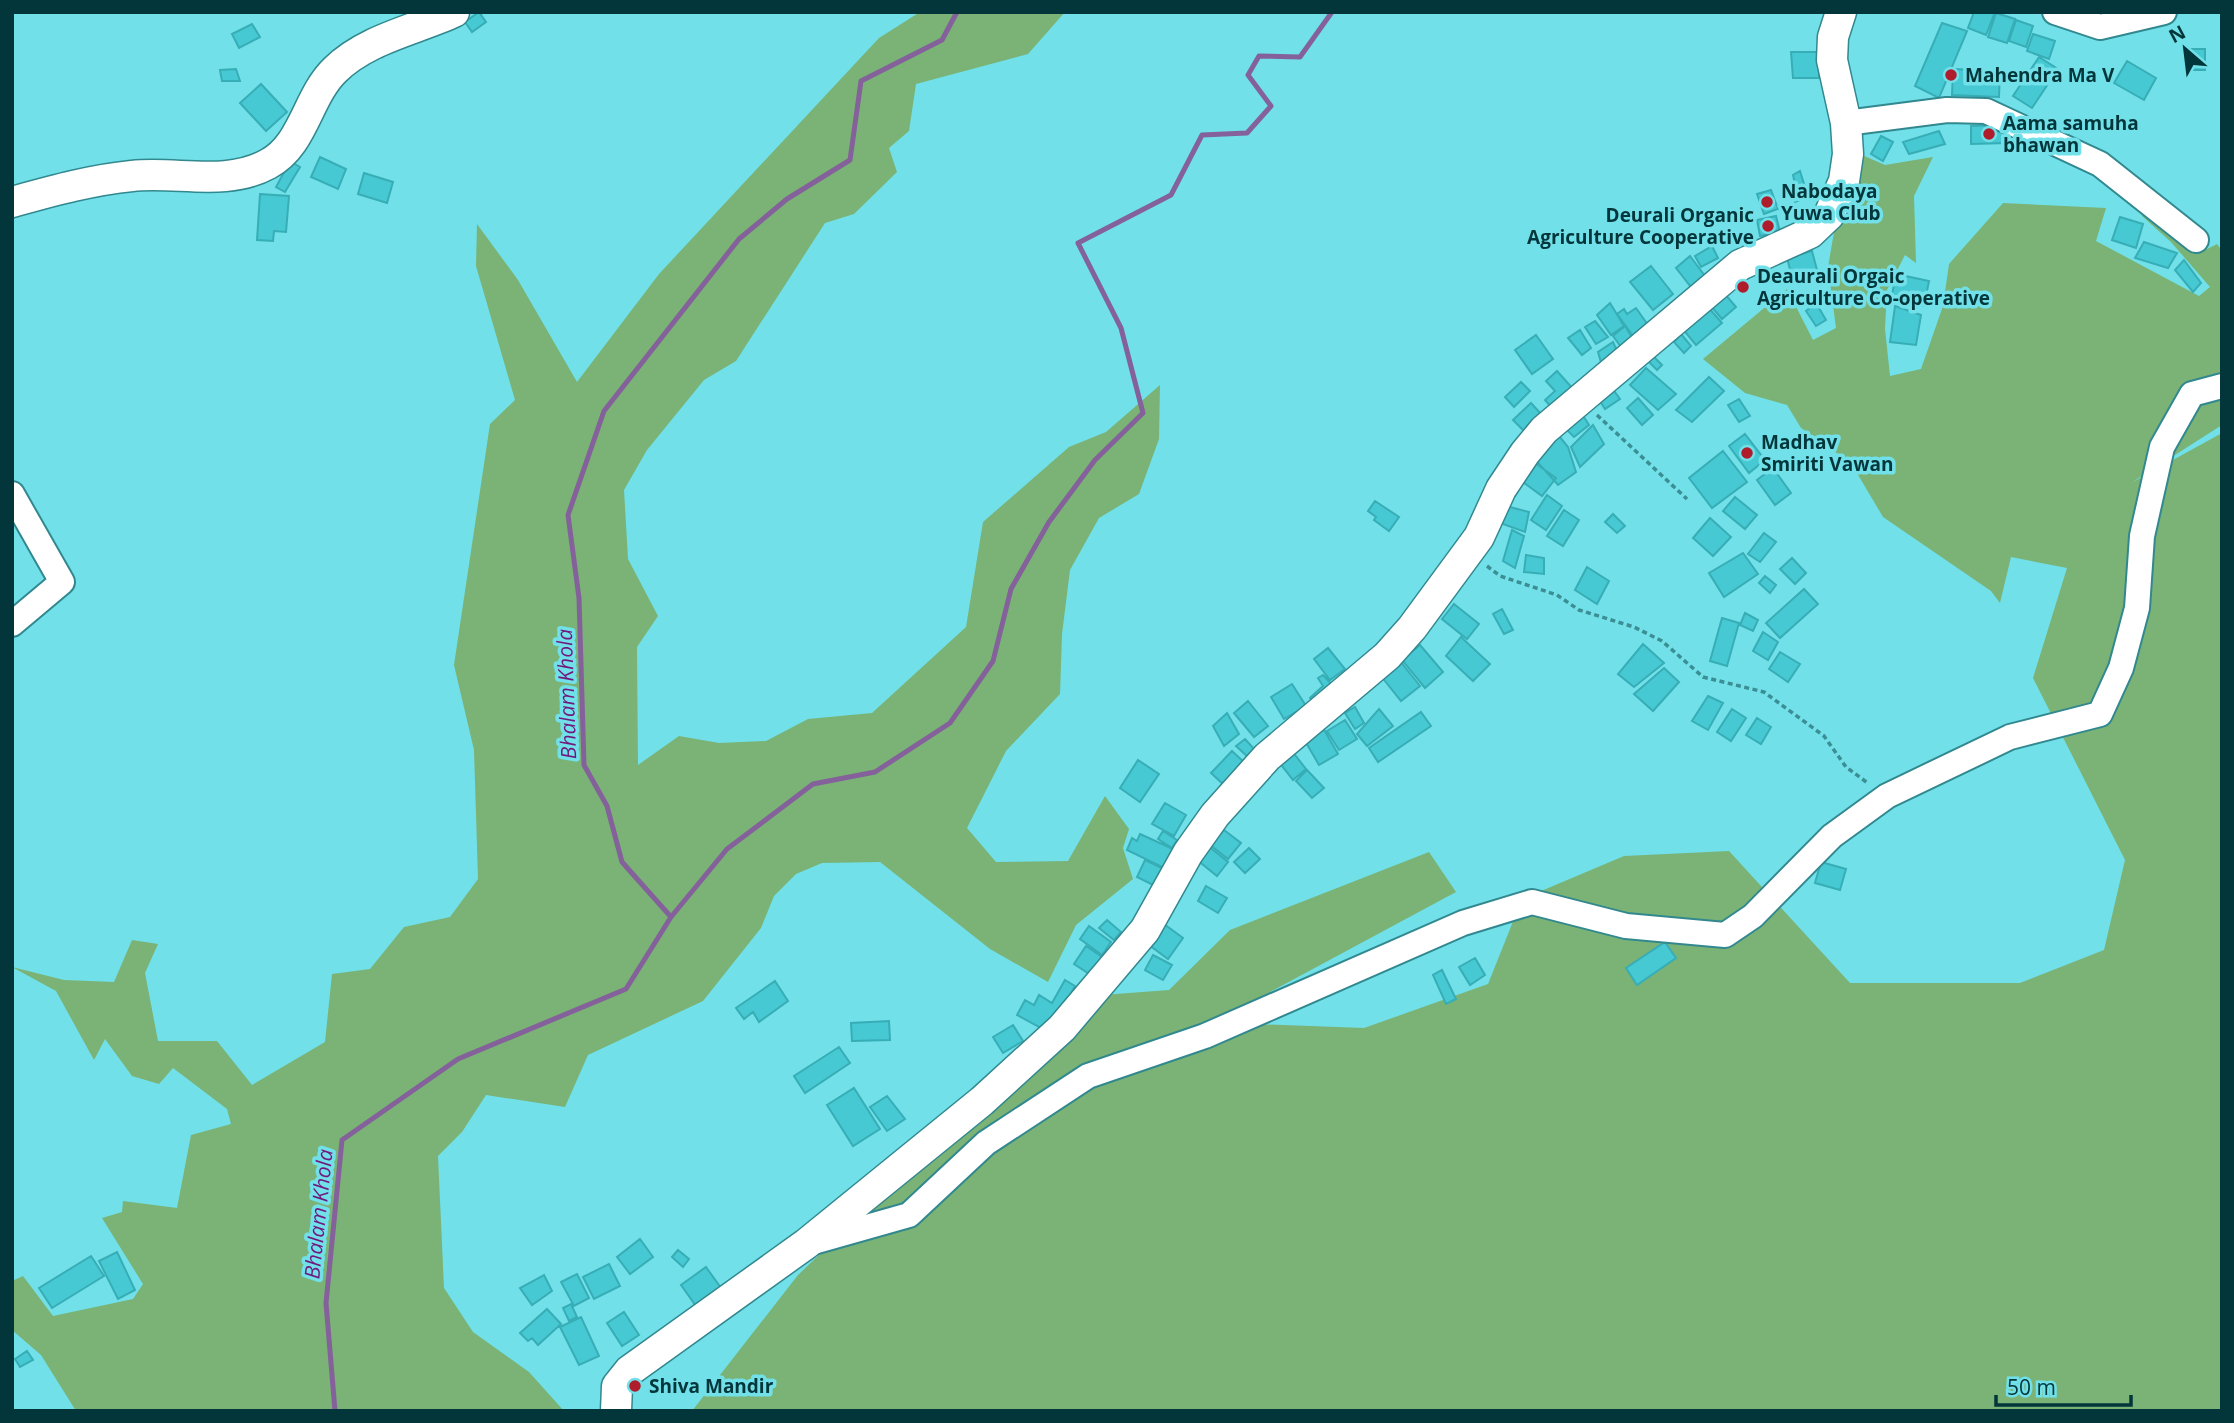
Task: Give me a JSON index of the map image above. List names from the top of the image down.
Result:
{
  "water": ["Bhalam Khola"],
  "places": [
    "Mahendra Ma V",
    "Aama samuha bhawan",
    "Nabodaya Yuwa Club",
    "Deurali Organic Agriculture Cooperative",
    "Deaurali Orgaic Agriculture Co-operative",
    "Madhav Smiriti Vawan",
    "Shiva Mandir"
  ],
  "scale_bar": "50 m",
  "north": "top left"
}
